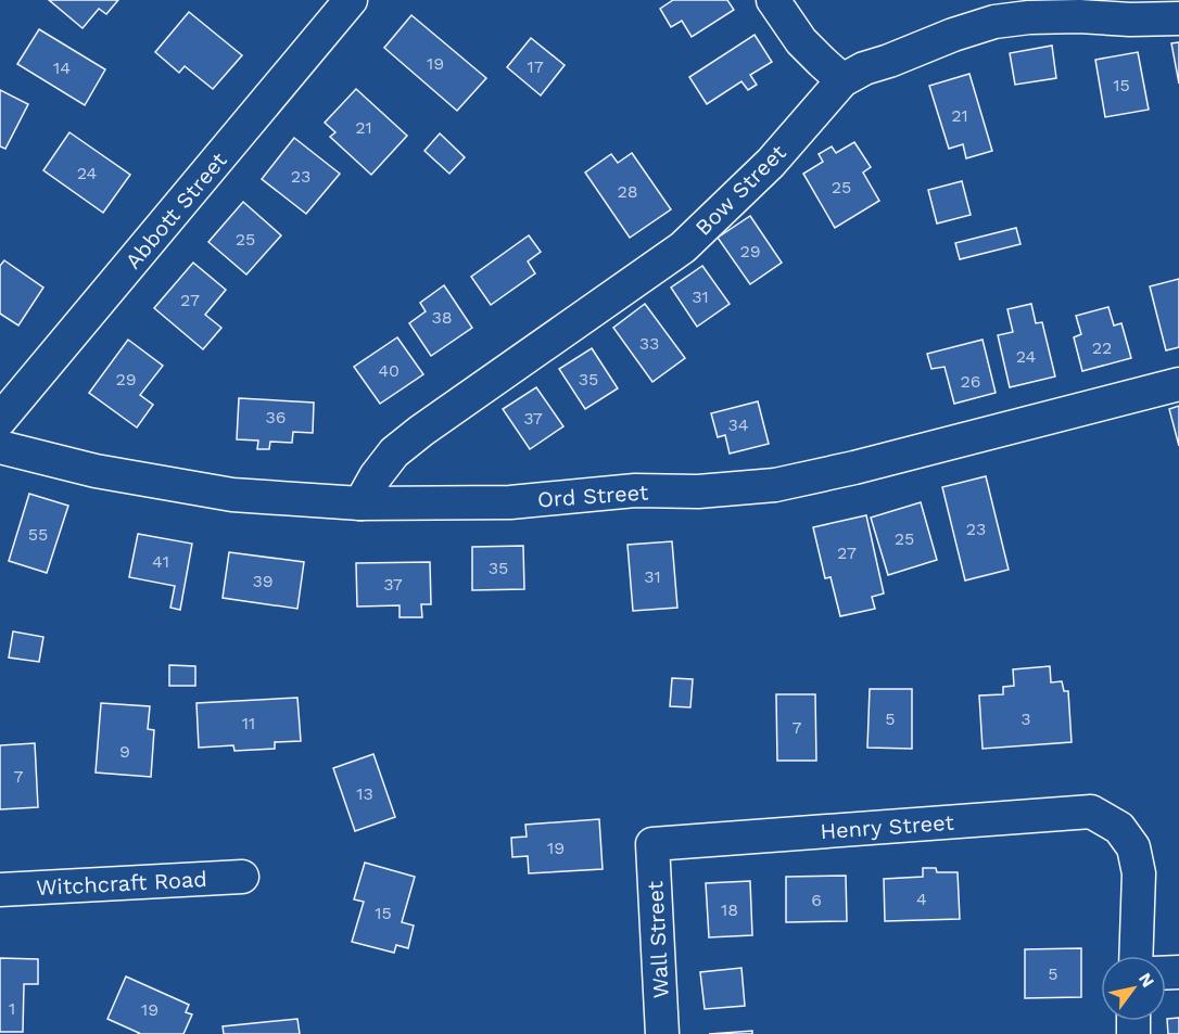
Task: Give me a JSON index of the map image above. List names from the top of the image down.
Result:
{
  "streets": {
    "street": [
      "Bow Street",
      "Abbott Street",
      "Ord Street",
      "Henry Street",
      "Witchcraft Road",
      "Wall Street"
    ]
  },
  "crossings": [
    ["Bow Street", "Ord Street"],
    ["Henry Street", "Wall Street"]
  ],
  "house_numbers": [
    "19",
    "17",
    "14",
    "15",
    "21",
    "21",
    "24",
    "23",
    "25",
    "28",
    "25",
    "29",
    "31",
    "27",
    "38",
    "33",
    "22",
    "24",
    "40",
    "29",
    "35",
    "26",
    "36",
    "37",
    "34",
    "23",
    "55",
    "25",
    "27",
    "41",
    "35",
    "31",
    "39",
    "37",
    "5",
    "3",
    "11",
    "7",
    "9",
    "7",
    "13",
    "19",
    "4",
    "6",
    "18",
    "15",
    "5",
    "1",
    "19"
  ],
  "north": "top right"
}
